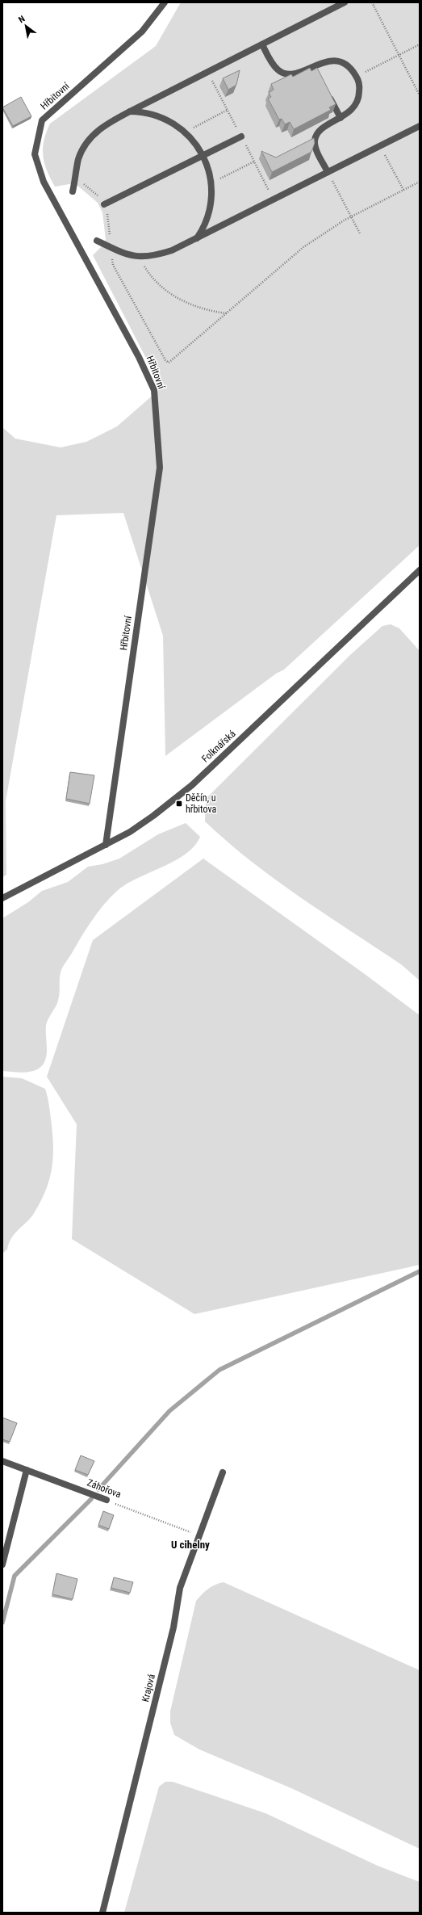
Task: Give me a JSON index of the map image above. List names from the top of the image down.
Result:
{
  "streets": {
    "street": [
      "Hřbitovní",
      "Folknářská",
      "Záhořova",
      "Krajová"
    ]
  },
  "crossings": [
    ["Hřbitovní", "Folknářská"],
    ["Záhořova", "Krajová"]
  ],
  "districts": ["U cihelny"],
  "places": {
    "transit": ["Děčín, u hřbitova"]
  },
  "north": "top left"
}
